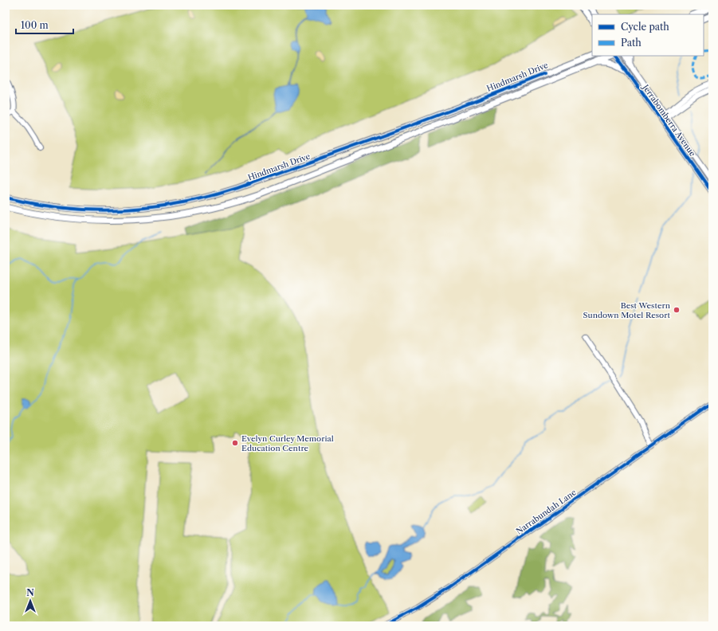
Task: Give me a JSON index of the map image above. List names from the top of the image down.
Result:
{
  "streets": {
    "main road": ["Hindmarsh Drive"],
    "street": ["Jerrabomberra Avenue", "Narrabundah Lane"]
  },
  "places": ["Best Western Sundown Motel Resort", "Evelyn Curley Memorial Education Centre"],
  "legend": ["Cycle path", "Path"],
  "scale_bar": "100 m",
  "north": "top"
}
